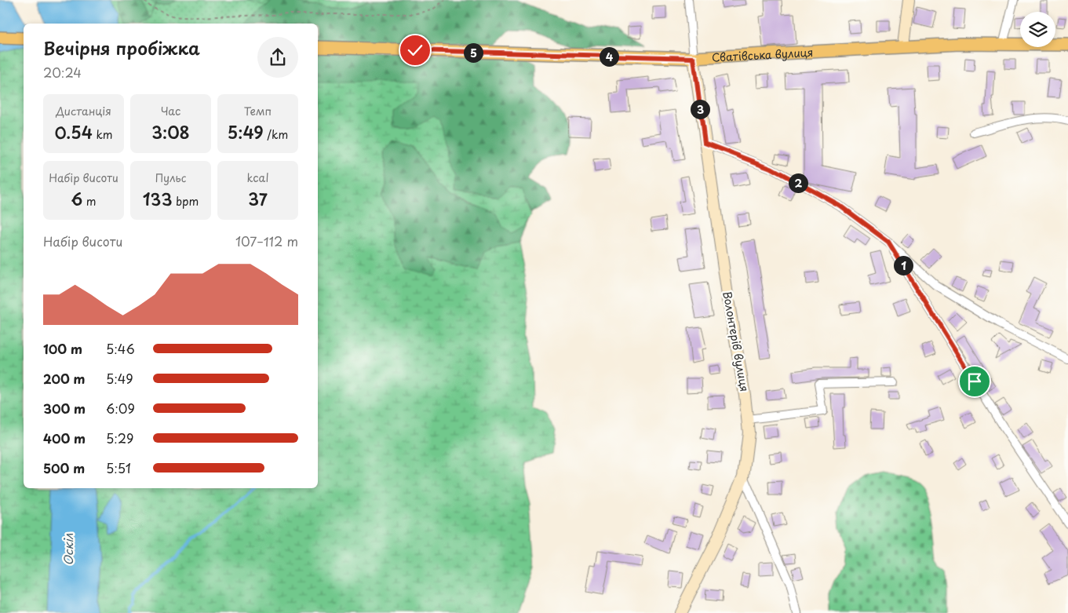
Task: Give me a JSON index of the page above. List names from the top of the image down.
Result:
{
  "streets": {
    "main road": ["Сватівська вулиця"],
    "street": ["Волонтерів вулиця"]
  },
  "crossings": [
    ["Сватівська вулиця", "Волонтерів вулиця"]
  ],
  "water": ["Оскіл"],
  "page": {
    "heading": ["Вечірня пробіжка", "20:24"],
    "pins": [
      "5",
      "4",
      "3",
      "2",
      "1"
    ],
    "stats": [
      ["Дистанція", "0.54 km"],
      ["Час", "3:08"],
      ["Темп", "5:49 /km"],
      ["Набір висоти", "6 m"],
      ["Пульс", "133 bpm"],
      ["kcal", "37"]
    ],
    "chart": ["Набір висоти", "107–112 m"],
    "list": [
      {
        "name": "100 m",
        "note": "5:46"
      },
      {
        "name": "200 m",
        "note": "5:49"
      },
      {
        "name": "300 m",
        "note": "6:09"
      },
      {
        "name": "400 m",
        "note": "5:29"
      },
      {
        "name": "500 m",
        "note": "5:51"
      }
    ]
  }
}
